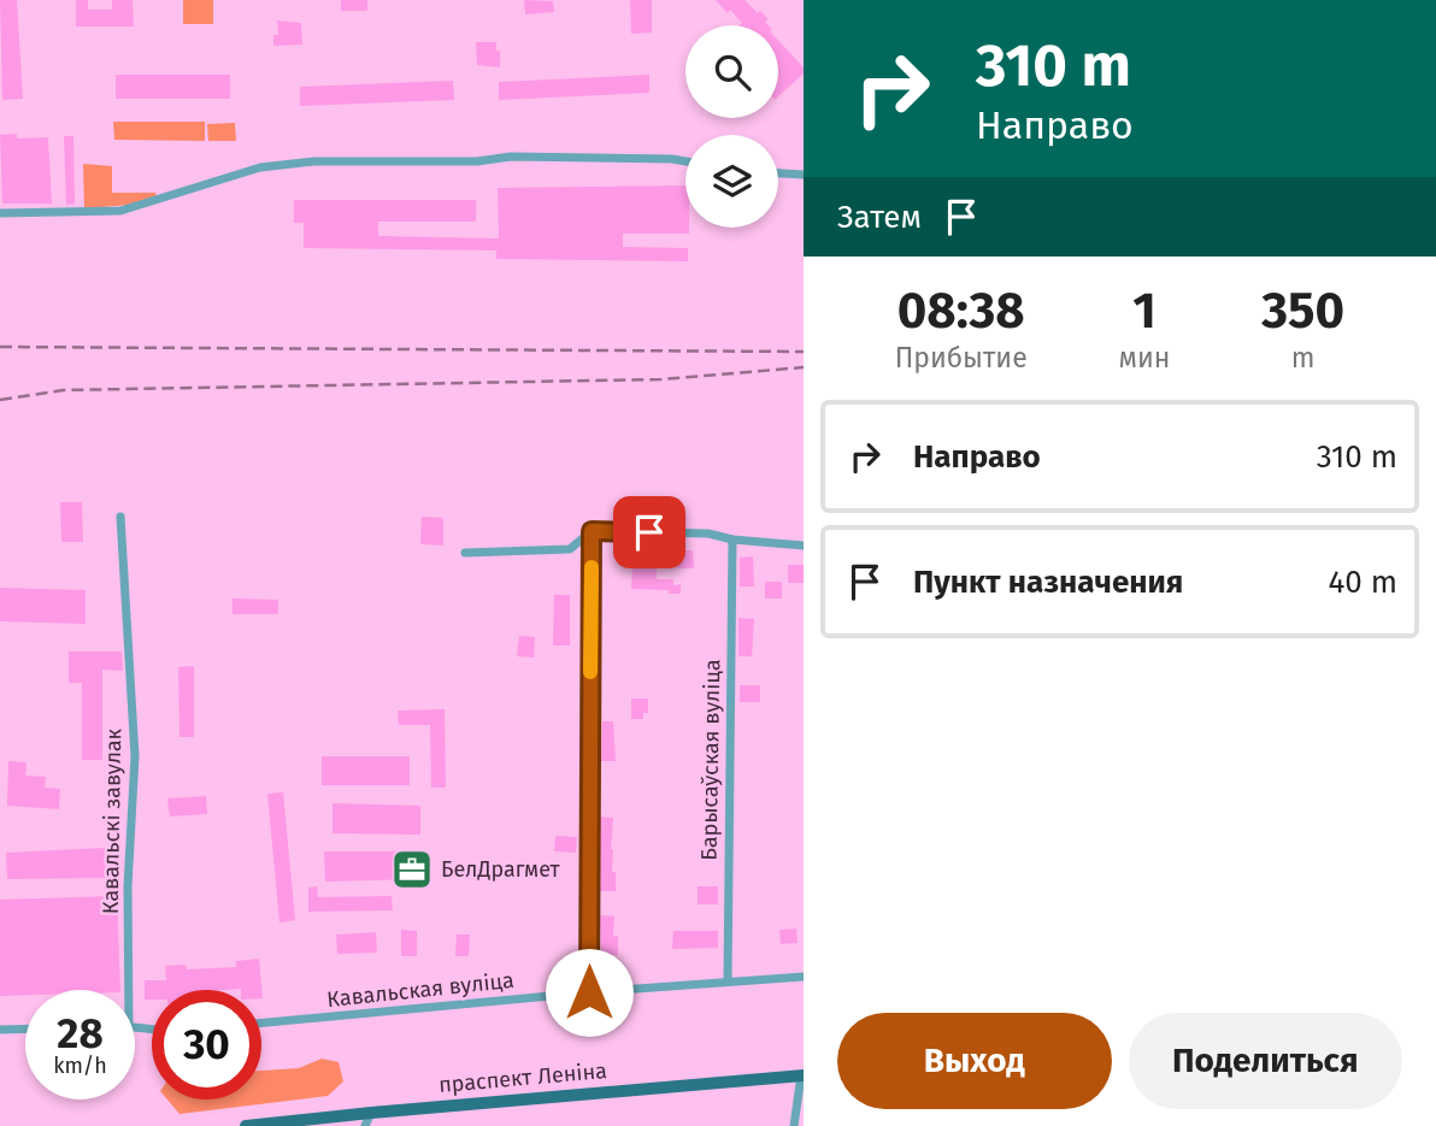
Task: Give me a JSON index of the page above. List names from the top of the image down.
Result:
{
  "streets": {
    "main road": ["праспект Леніна"],
    "street": ["Барысаўская вуліца", "Кавальскі завулак", "Кавальская вуліца"]
  },
  "crossings": [
    ["Барысаўская вуліца", "Кавальская вуліца"]
  ],
  "places": {
    "office": ["БелДрагмет"]
  },
  "page": {
    "turn": ["310 m", "Направо"],
    "then": "Затем",
    "eta": [
      "08:38",
      "Прибытие",
      "1",
      "мин",
      "350",
      "m"
    ],
    "list": [
      {
        "name": "Направо",
        "value": "310 m"
      },
      {
        "name": "Пункт назначения",
        "value": "40 m"
      }
    ],
    "speed": "28 km/h",
    "limit": "30",
    "buttons": ["Выход", "Поделиться"]
  }
}
